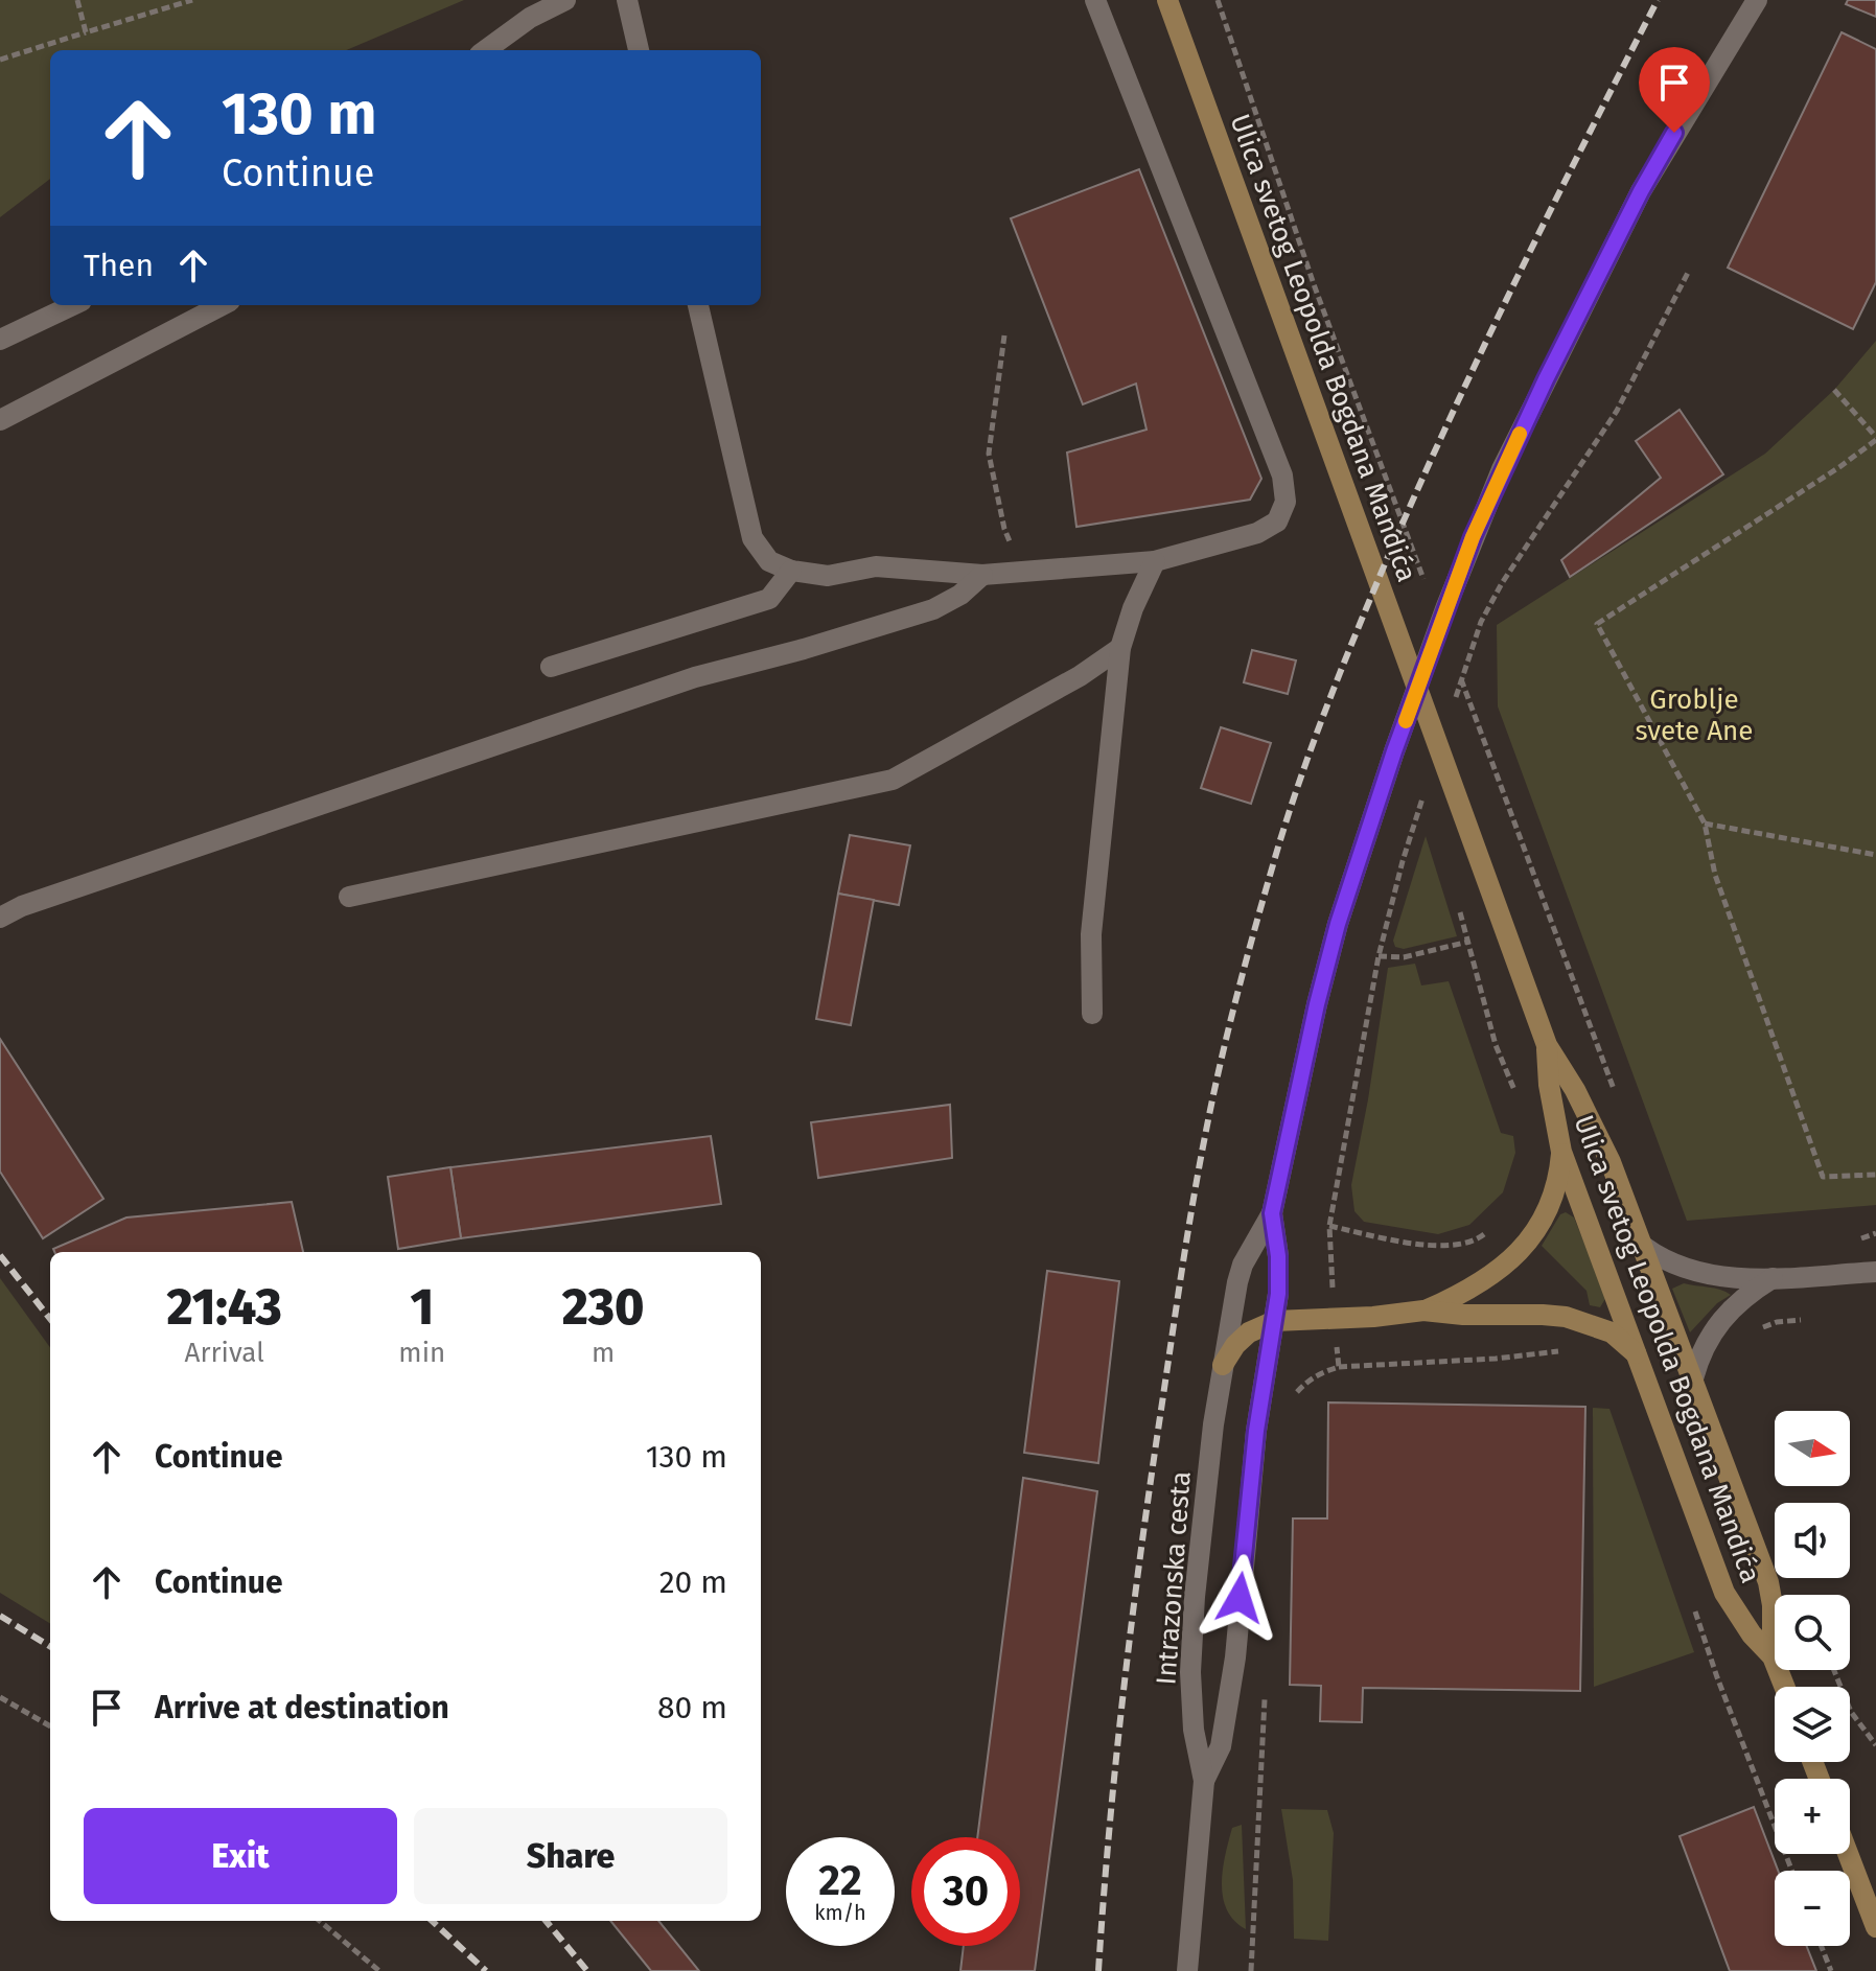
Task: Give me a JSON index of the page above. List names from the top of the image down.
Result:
{
  "streets": {
    "main road": ["Ulica svetog Leopolda Bogdana Mandića"],
    "street": ["Intrazonska cesta"]
  },
  "parks": ["Groblje svete Ane"],
  "north": "right",
  "page": {
    "turn": ["130 m", "Continue"],
    "then": "Then",
    "eta": [
      "21:43",
      "Arrival",
      "1",
      "min",
      "230",
      "m"
    ],
    "list": [
      {
        "name": "Continue",
        "value": "130 m"
      },
      {
        "name": "Continue",
        "value": "20 m"
      },
      {
        "name": "Arrive at destination",
        "value": "80 m"
      }
    ],
    "map_buttons": ["+", "−"],
    "buttons": ["Exit", "Share"],
    "speed": "22 km/h",
    "limit": "30"
  }
}
